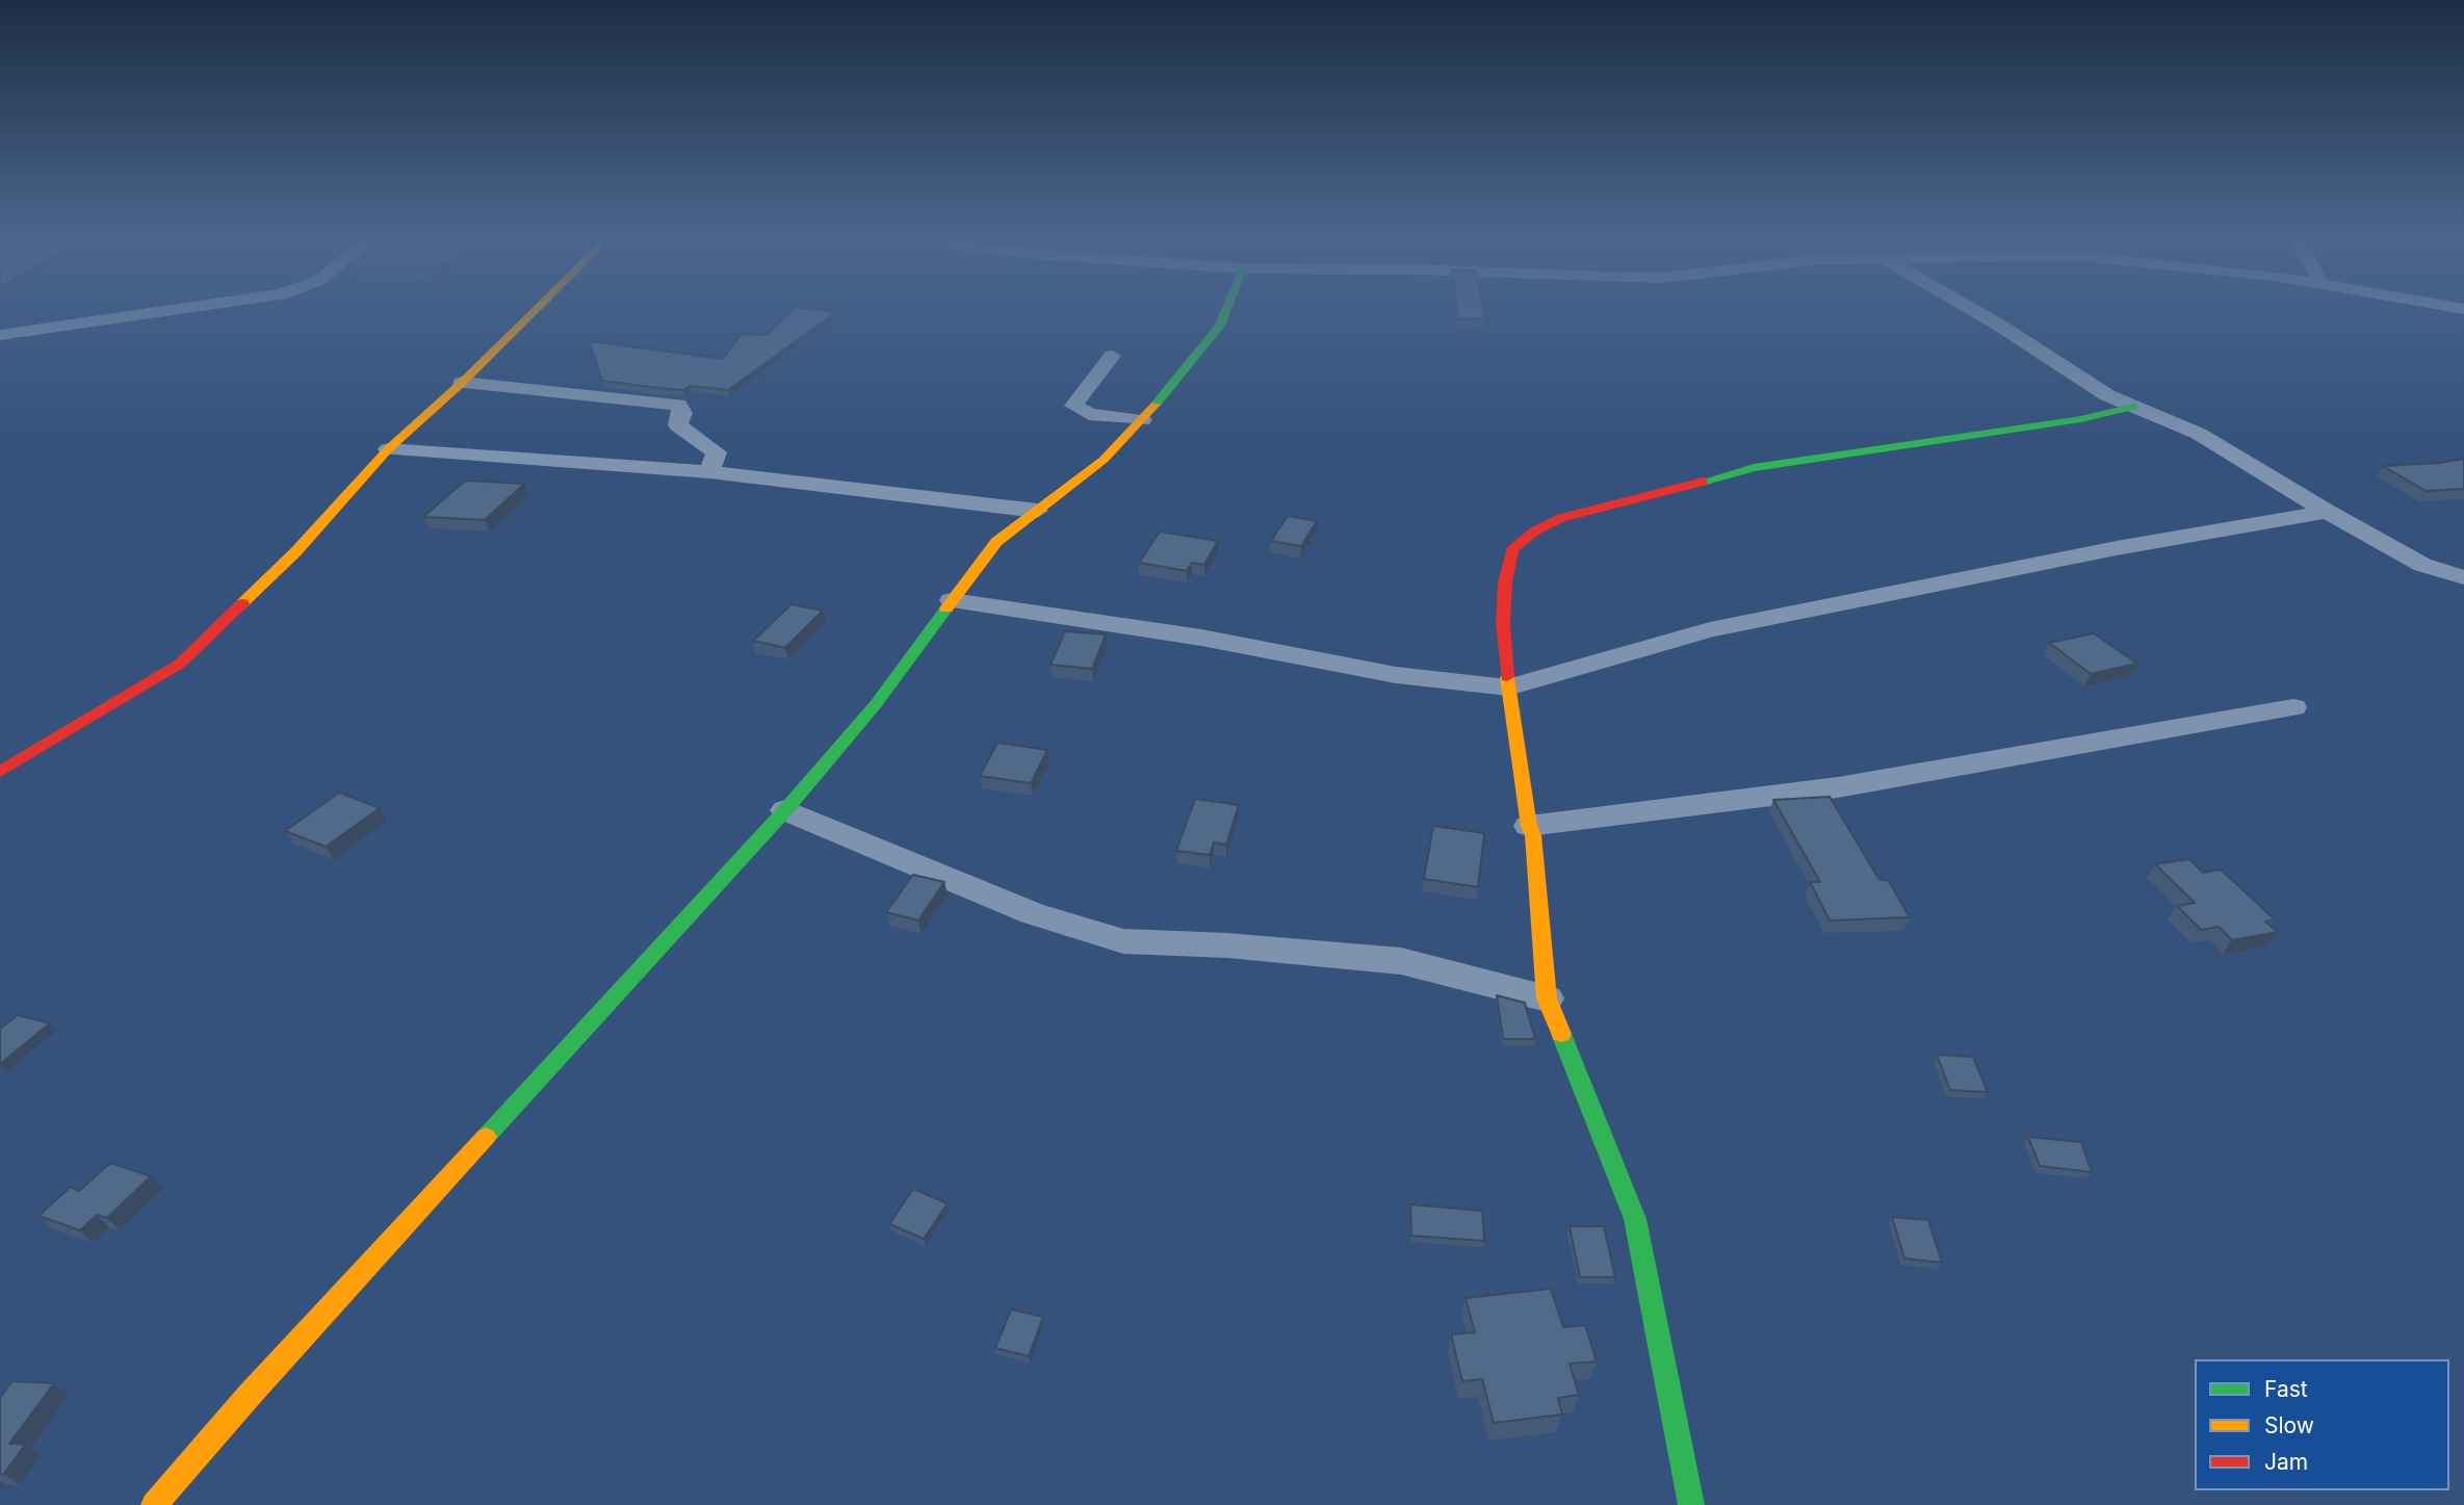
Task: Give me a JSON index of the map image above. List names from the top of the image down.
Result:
{
  "legend": ["Fast", "Slow", "Jam"]
}
